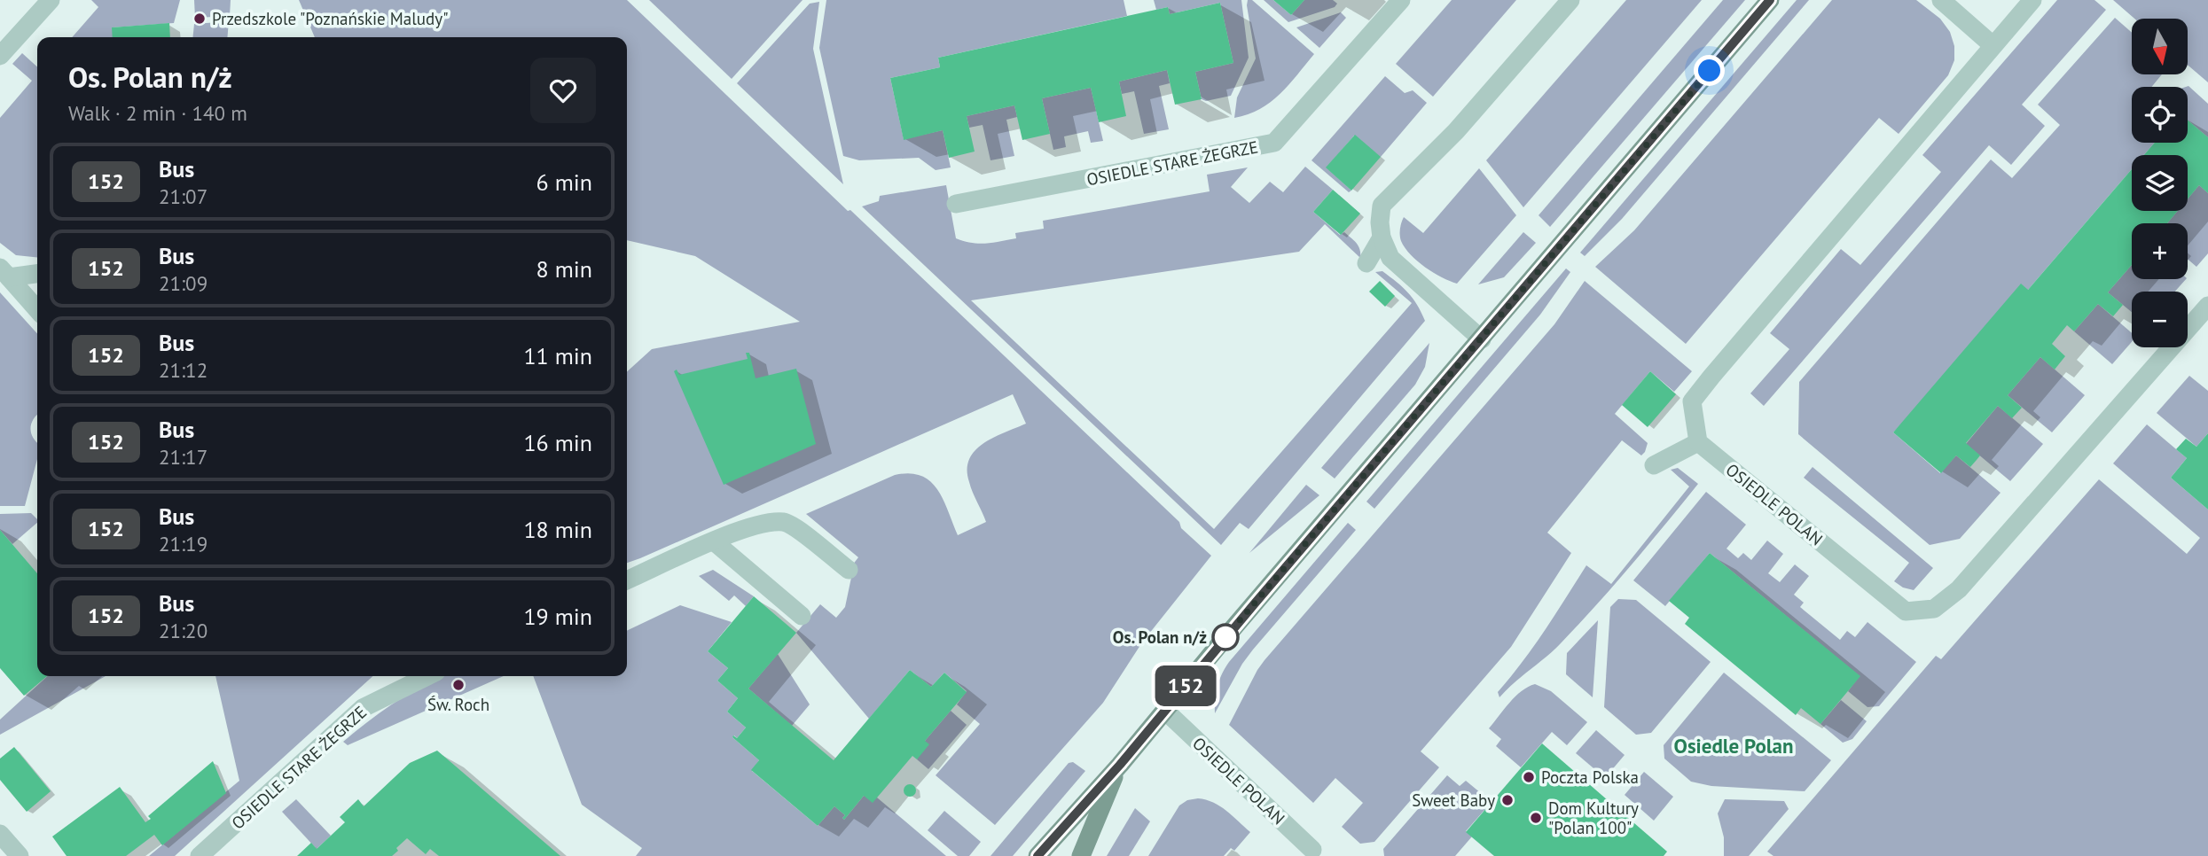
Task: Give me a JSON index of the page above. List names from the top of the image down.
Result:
{
  "streets": {
    "street": ["OSIEDLE STARE ŻEGRZE", "OSIEDLE POLAN"]
  },
  "districts": ["Osiedle Polan"],
  "places": [
    "Przedszkole \"Poznańskie Maludy\"",
    "Os. Polan n/ż",
    "Św. Roch",
    "Poczta Polska",
    "Sweet Baby",
    "Dom Kultury \"Polan 100\""
  ],
  "lines": ["bus line 152"],
  "north": "bottom",
  "page": {
    "on_map": "152",
    "map_buttons": ["+", "−"],
    "heading": ["Os. Polan n/ż", "Walk · 2 min · 140 m"],
    "list": [
      {
        "mark": "152",
        "name": "Bus",
        "note": "21:07",
        "value": "6 min"
      },
      {
        "mark": "152",
        "name": "Bus",
        "note": "21:09",
        "value": "8 min"
      },
      {
        "mark": "152",
        "name": "Bus",
        "note": "21:12",
        "value": "11 min"
      },
      {
        "mark": "152",
        "name": "Bus",
        "note": "21:17",
        "value": "16 min"
      },
      {
        "mark": "152",
        "name": "Bus",
        "note": "21:19",
        "value": "18 min"
      },
      {
        "mark": "152",
        "name": "Bus",
        "note": "21:20",
        "value": "19 min"
      }
    ]
  }
}
